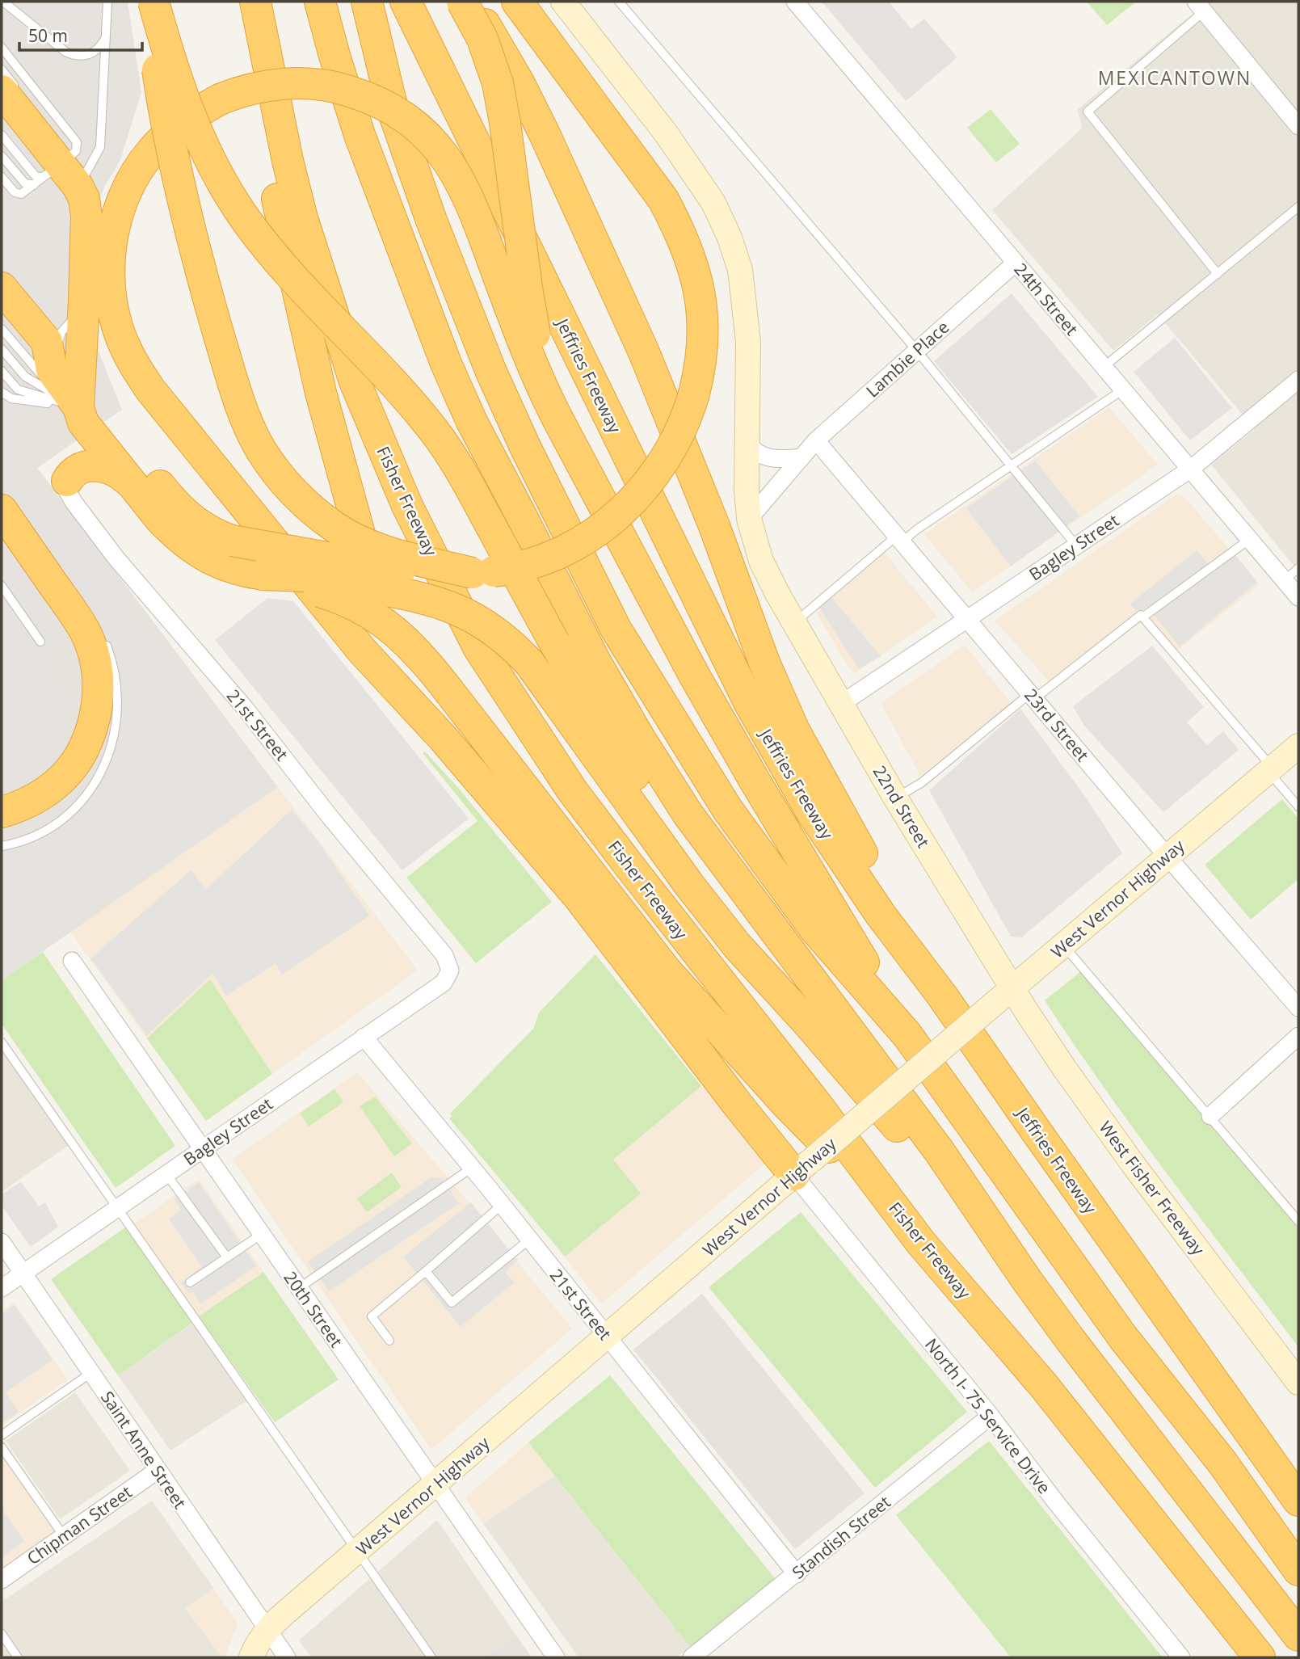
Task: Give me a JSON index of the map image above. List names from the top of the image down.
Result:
{
  "streets": {
    "highway": ["Jeffries Freeway", "Fisher Freeway"],
    "street": [
      "24th Street",
      "Lambie Place",
      "Bagley Street",
      "21st Street",
      "23rd Street",
      "22nd Street",
      "West Vernor Highway",
      "West Fisher Freeway",
      "20th Street",
      "North I- 75 Service Drive",
      "Saint Anne Street",
      "Chipman Street",
      "Standish Street"
    ]
  },
  "crossings": [
    ["24th Street", "Lambie Place"],
    ["24th Street", "Bagley Street"],
    ["Lambie Place", "23rd Street"],
    ["Lambie Place", "22nd Street"],
    ["Bagley Street", "21st Street"],
    ["Bagley Street", "23rd Street"],
    ["Bagley Street", "22nd Street"],
    ["Bagley Street", "20th Street"],
    ["Bagley Street", "Saint Anne Street"],
    ["21st Street", "West Vernor Highway"],
    ["21st Street", "Standish Street"],
    ["23rd Street", "West Vernor Highway"],
    ["22nd Street", "West Vernor Highway"],
    ["22nd Street", "West Fisher Freeway"],
    ["West Vernor Highway", "West Fisher Freeway"],
    ["West Vernor Highway", "20th Street"],
    ["West Vernor Highway", "North I- 75 Service Drive"],
    ["West Vernor Highway", "Saint Anne Street"],
    ["North I- 75 Service Drive", "Standish Street"],
    ["Saint Anne Street", "Chipman Street"]
  ],
  "districts": ["MEXICANTOWN"],
  "scale_bar": "50 m"
}
